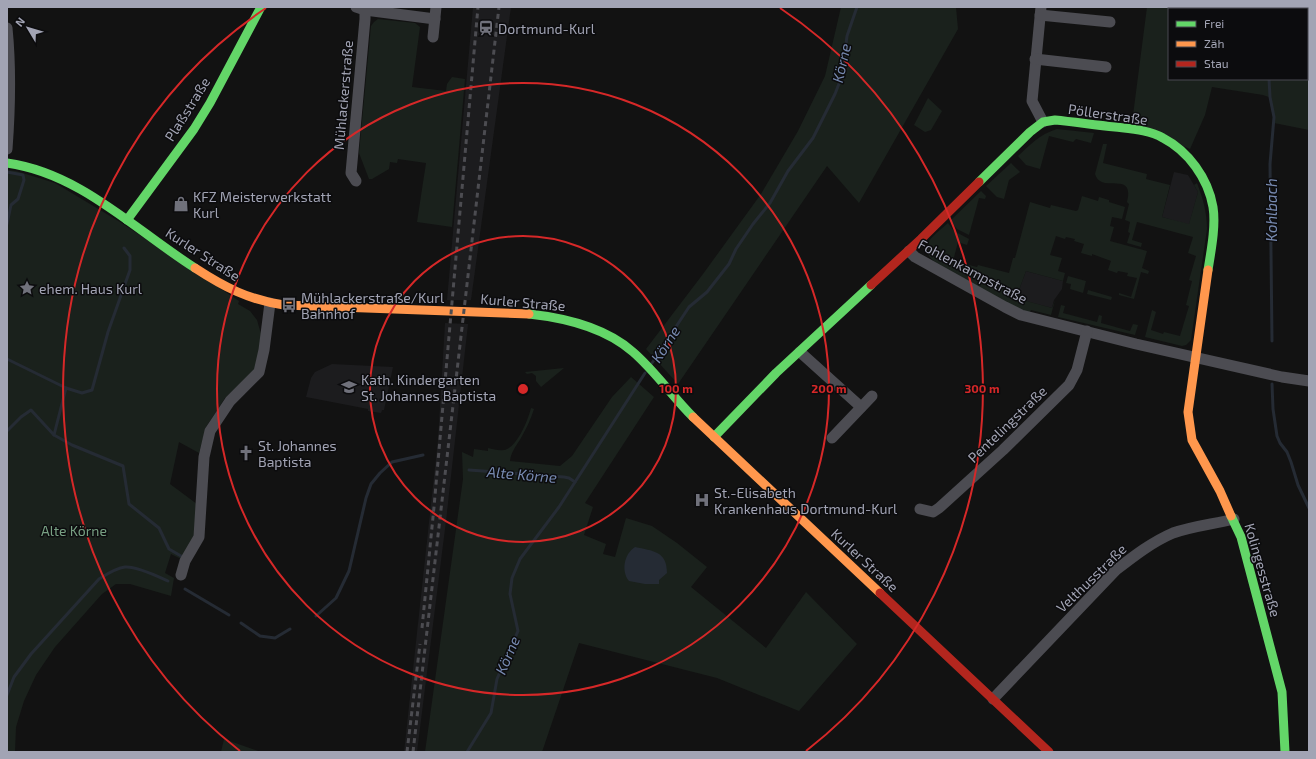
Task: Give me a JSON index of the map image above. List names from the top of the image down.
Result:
{
  "streets": {
    "street": [
      "Mühlackerstraße",
      "Plaßstraße",
      "Pöllerstraße",
      "Kurler Straße",
      "Fohlenkampstraße",
      "Pentelingstraße",
      "Kolingesstraße",
      "Velthusstraße"
    ]
  },
  "crossings": [
    ["Plaßstraße", "Kurler Straße"],
    ["Pöllerstraße", "Fohlenkampstraße"],
    ["Pöllerstraße", "Kolingesstraße"],
    ["Kurler Straße", "Fohlenkampstraße"],
    ["Kurler Straße", "Velthusstraße"],
    ["Fohlenkampstraße", "Pentelingstraße"],
    ["Fohlenkampstraße", "Kolingesstraße"],
    ["Kolingesstraße", "Velthusstraße"]
  ],
  "water": ["Körne", "Kohlbach", "Alte Körne"],
  "parks": ["Alte Körne"],
  "places": {
    "station": ["Dortmund-Kurl"],
    "shop": ["KFZ Meisterwerkstatt Kurl"],
    "place": ["ehem. Haus Kurl"],
    "bus stop": ["Mühlackerstraße/Kurl Bahnhof"],
    "school or university": ["Kath. Kindergarten St. Johannes Baptista"],
    "church": ["St. Johannes Baptista"],
    "hospital": ["St.-Elisabeth Krankenhaus Dortmund-Kurl"]
  },
  "legend": ["Frei", "Zäh", "Stau"],
  "north": "top left",
  "rings": ["100 m", "200 m", "300 m"]
}
